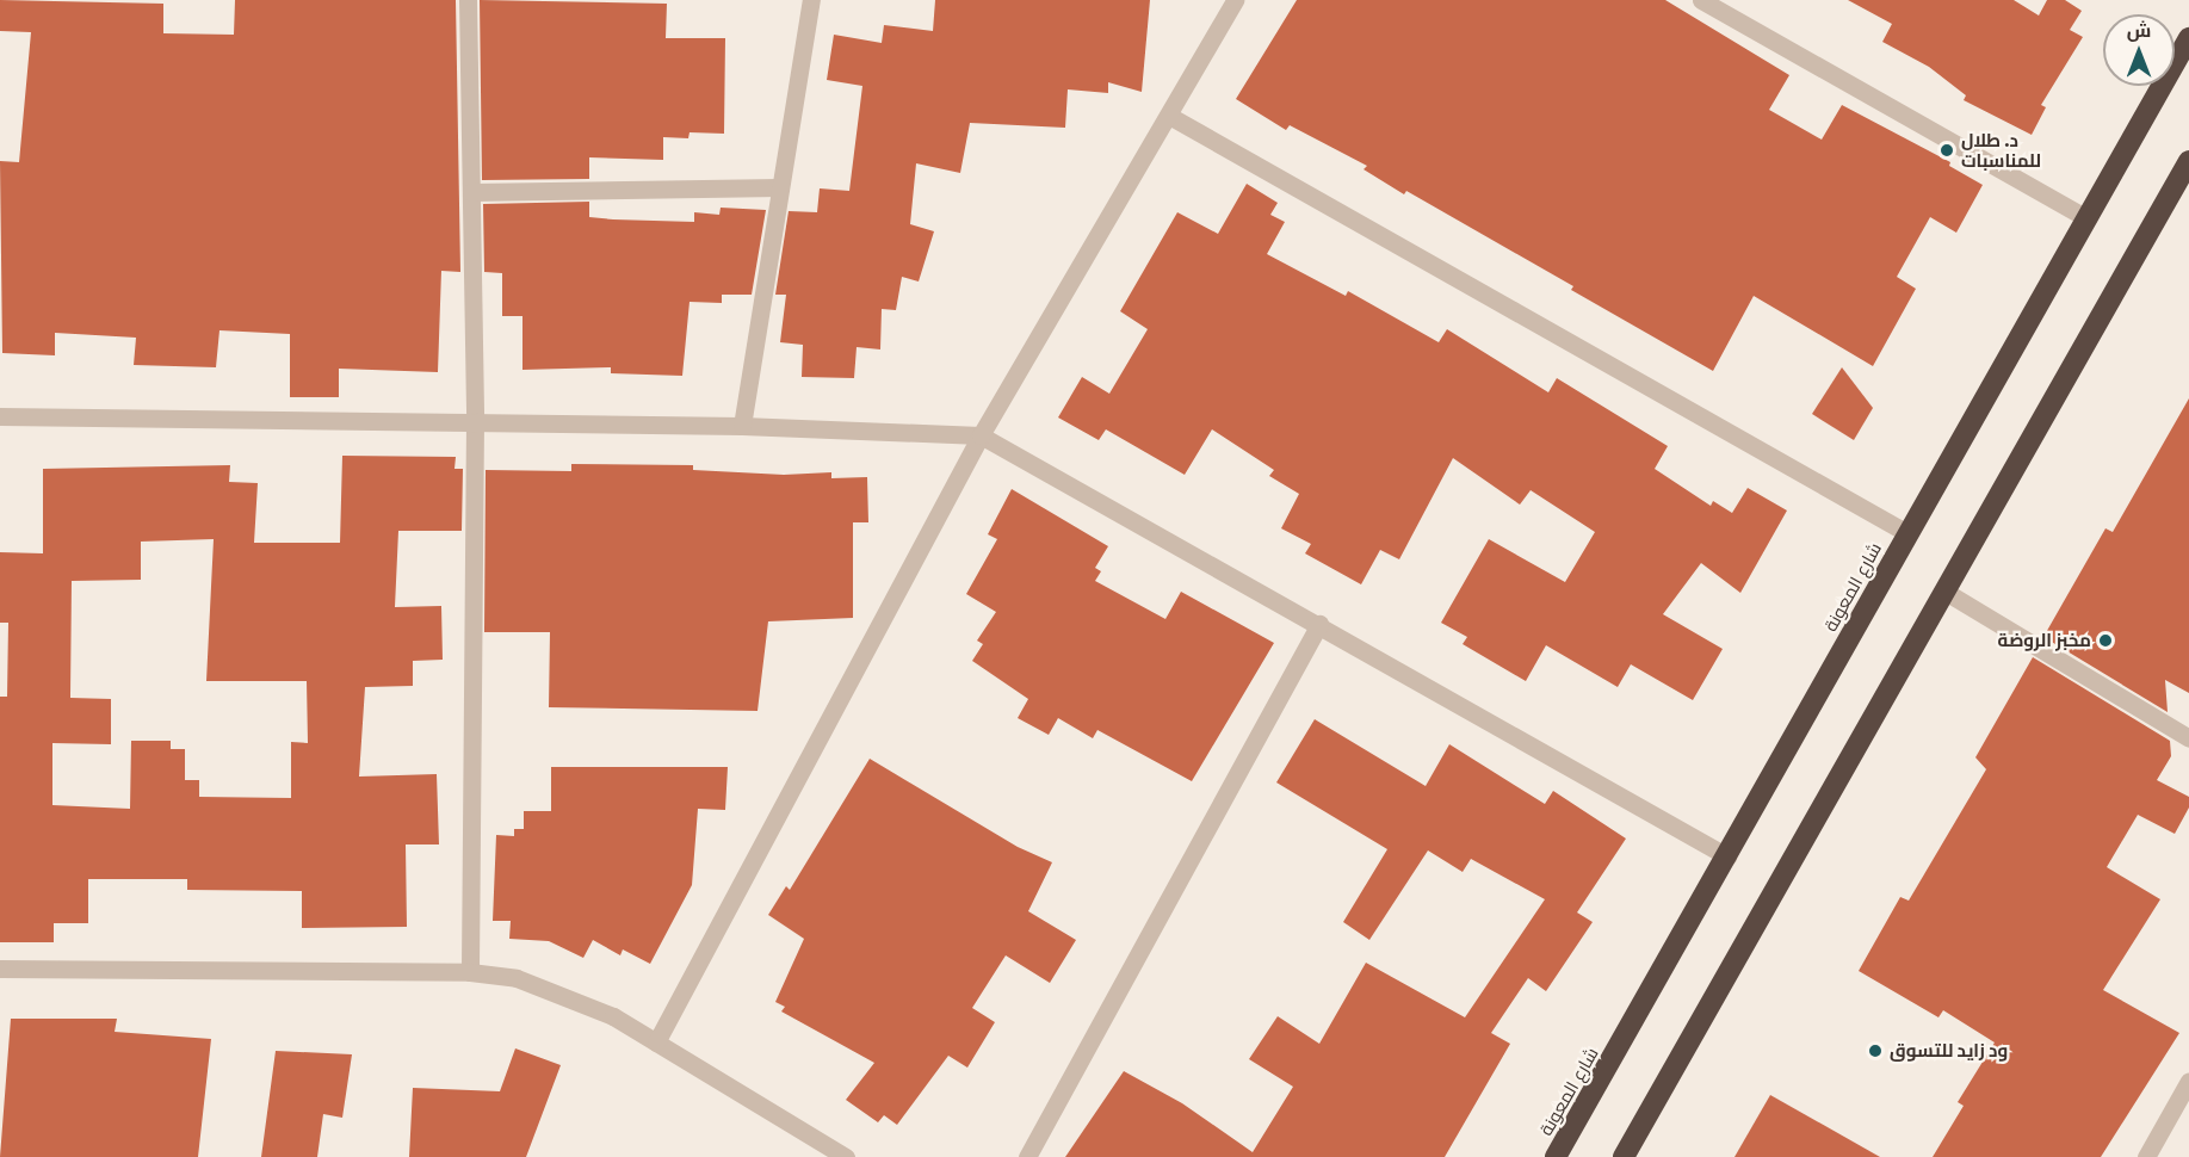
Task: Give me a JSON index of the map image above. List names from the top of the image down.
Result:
{
  "streets": {
    "highway": ["شارع المعونة"]
  },
  "places": ["د. طلال للمناسبات", "مخبز الروضة", "ود زايد للتسوق"],
  "north": "top"
}
